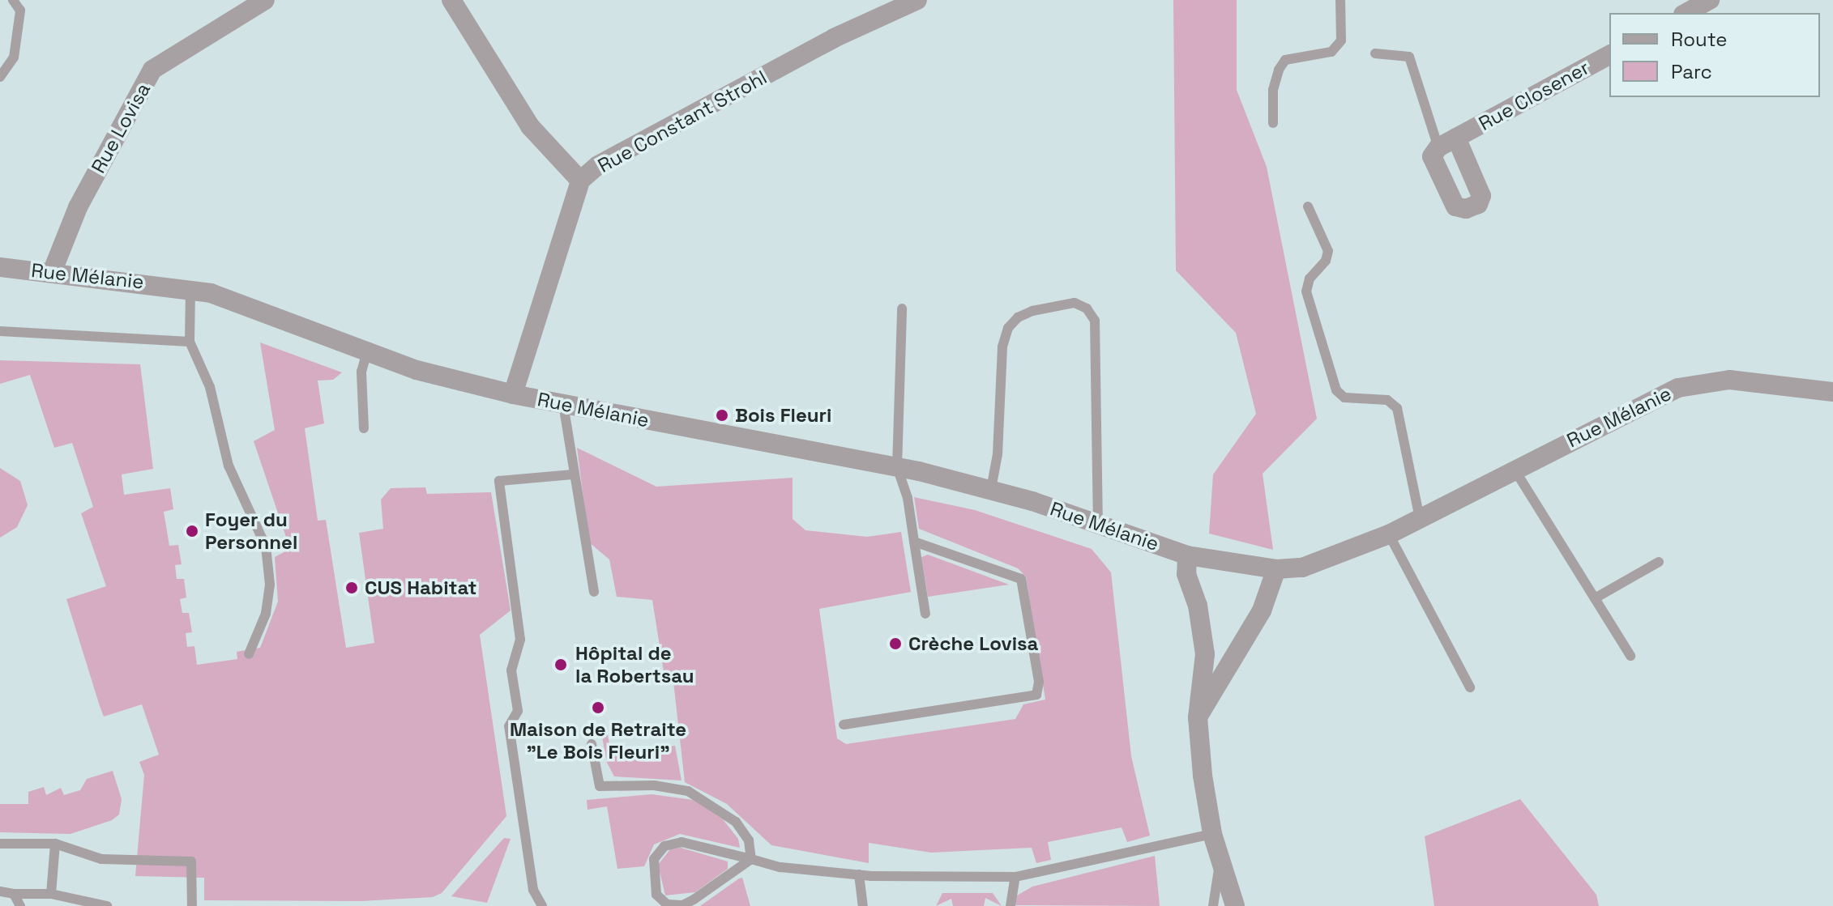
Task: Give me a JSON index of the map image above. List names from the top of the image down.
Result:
{
  "streets": {
    "street": [
      "Rue Closener",
      "Rue Constant Strohl",
      "Rue Lovisa",
      "Rue Mélanie"
    ]
  },
  "crossings": [
    ["Rue Constant Strohl", "Rue Mélanie"],
    ["Rue Lovisa", "Rue Mélanie"]
  ],
  "places": [
    "Bois Fleuri",
    "Foyer du Personnel",
    "CUS Habitat",
    "Crèche Lovisa",
    "Hôpital de la Robertsau",
    "Maison de Retraite \"Le Bois Fleuri\""
  ],
  "legend": ["Route", "Parc"]
}
